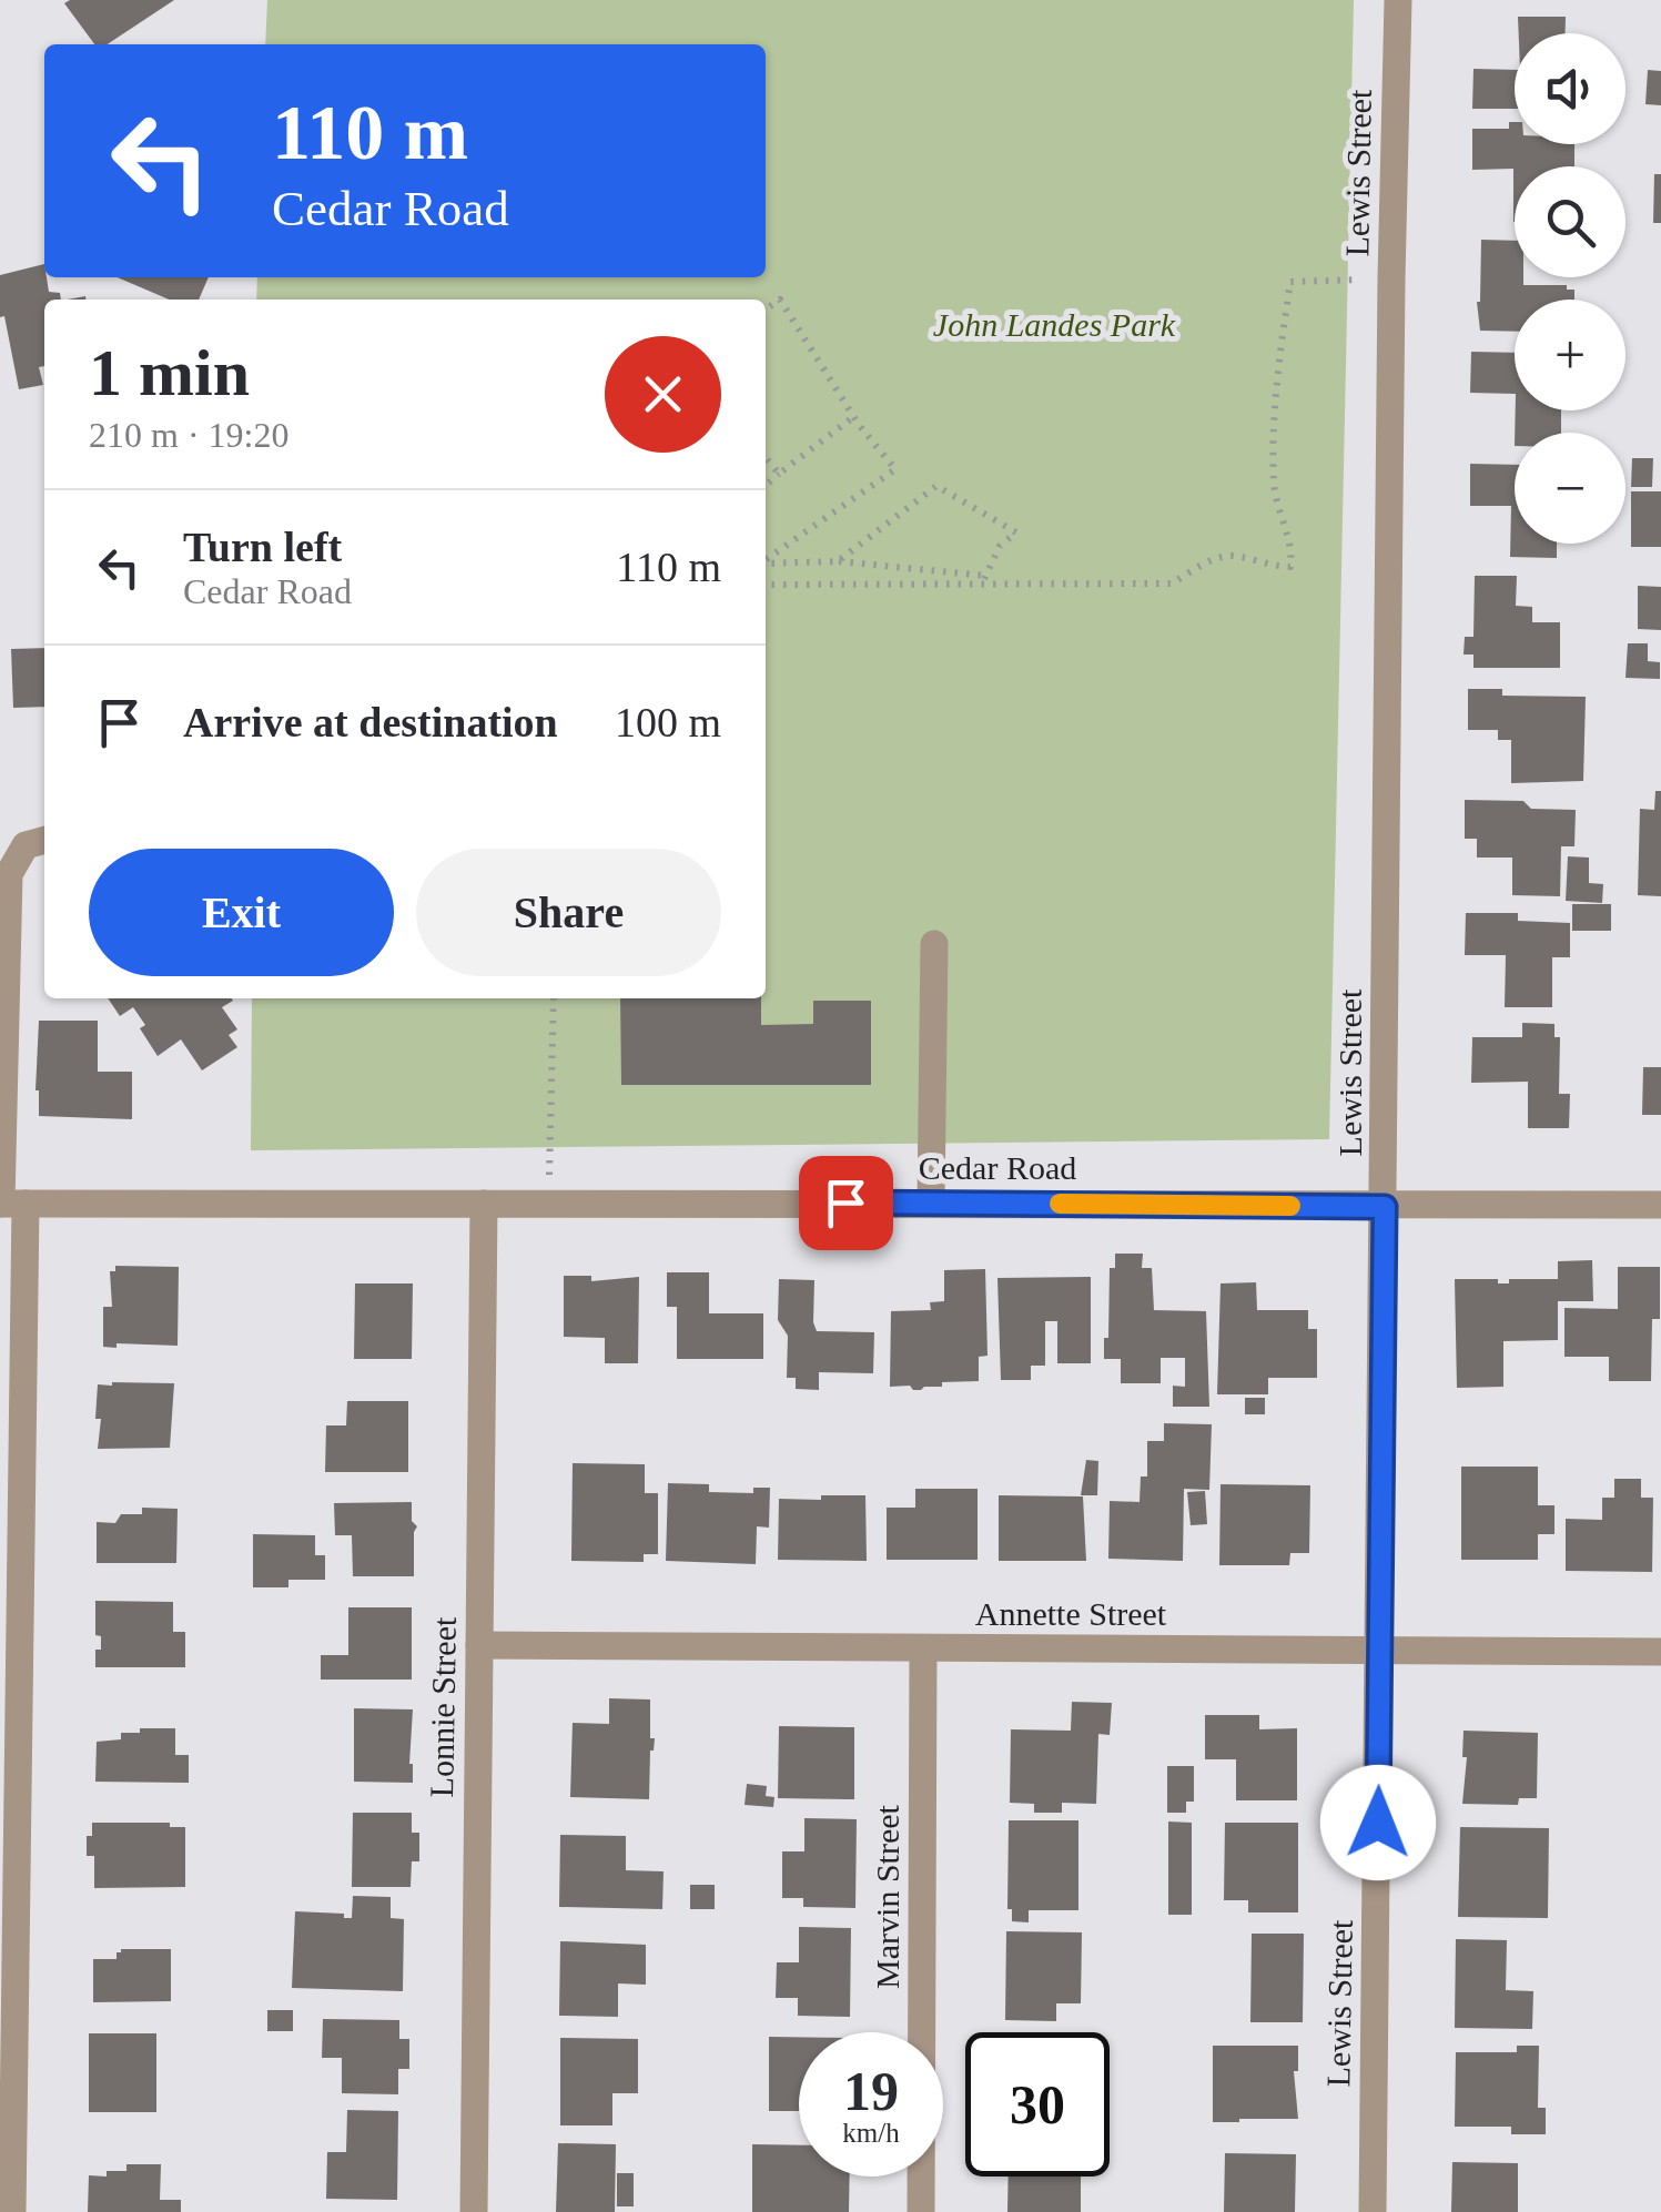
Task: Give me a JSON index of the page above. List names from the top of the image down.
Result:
{
  "streets": {
    "street": [
      "Lewis Street",
      "Cedar Road",
      "Annette Street",
      "Lonnie Street",
      "Marvin Street"
    ]
  },
  "crossings": [
    ["Lewis Street", "Cedar Road"],
    ["Lewis Street", "Annette Street"],
    ["Cedar Road", "Lonnie Street"],
    ["Annette Street", "Lonnie Street"],
    ["Annette Street", "Marvin Street"]
  ],
  "parks": ["John Landes Park"],
  "page": {
    "map_buttons": ["+", "−"],
    "turn": ["110 m", "Cedar Road"],
    "heading": ["1 min", "210 m · 19:20"],
    "list": [
      {
        "name": "Turn left",
        "note": "Cedar Road",
        "value": "110 m"
      },
      {
        "name": "Arrive at destination",
        "value": "100 m"
      }
    ],
    "buttons": ["Exit", "Share"],
    "speed": "19 km/h",
    "limit": "30"
  }
}
